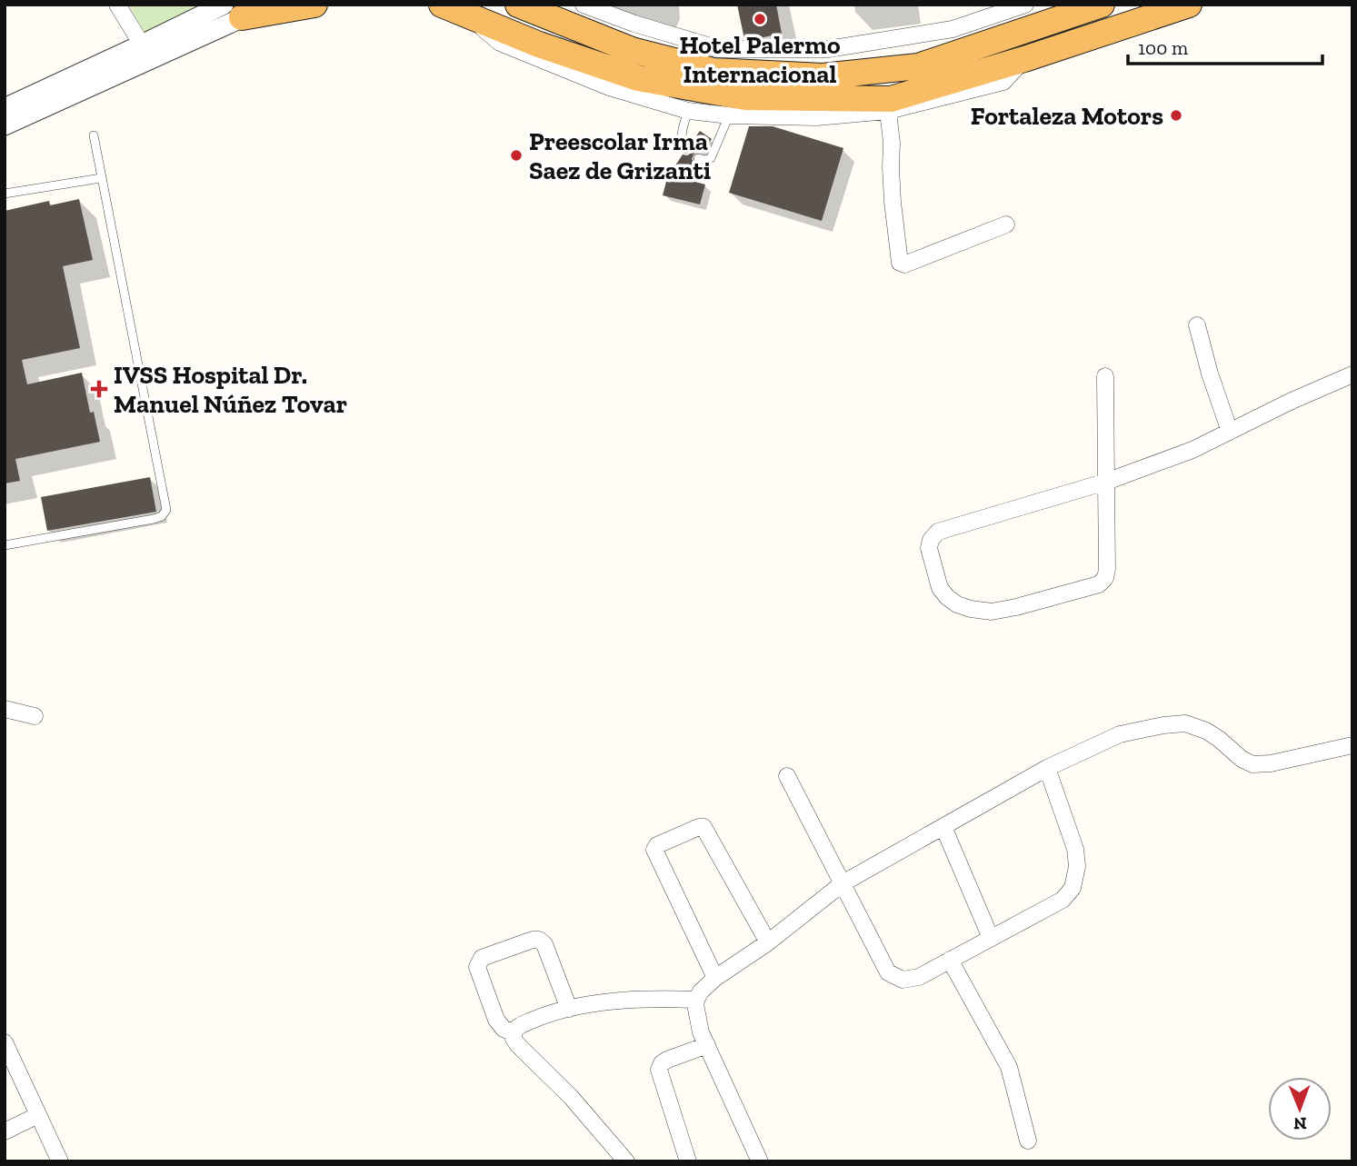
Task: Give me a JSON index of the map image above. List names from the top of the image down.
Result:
{
  "places": {
    "other": ["Hotel Palermo Internacional", "Fortaleza Motors", "Preescolar Irma Saez de Grizanti"],
    "health": ["IVSS Hospital Dr. Manuel Núñez Tovar"]
  },
  "scale_bar": "100 m",
  "north": "bottom"
}
